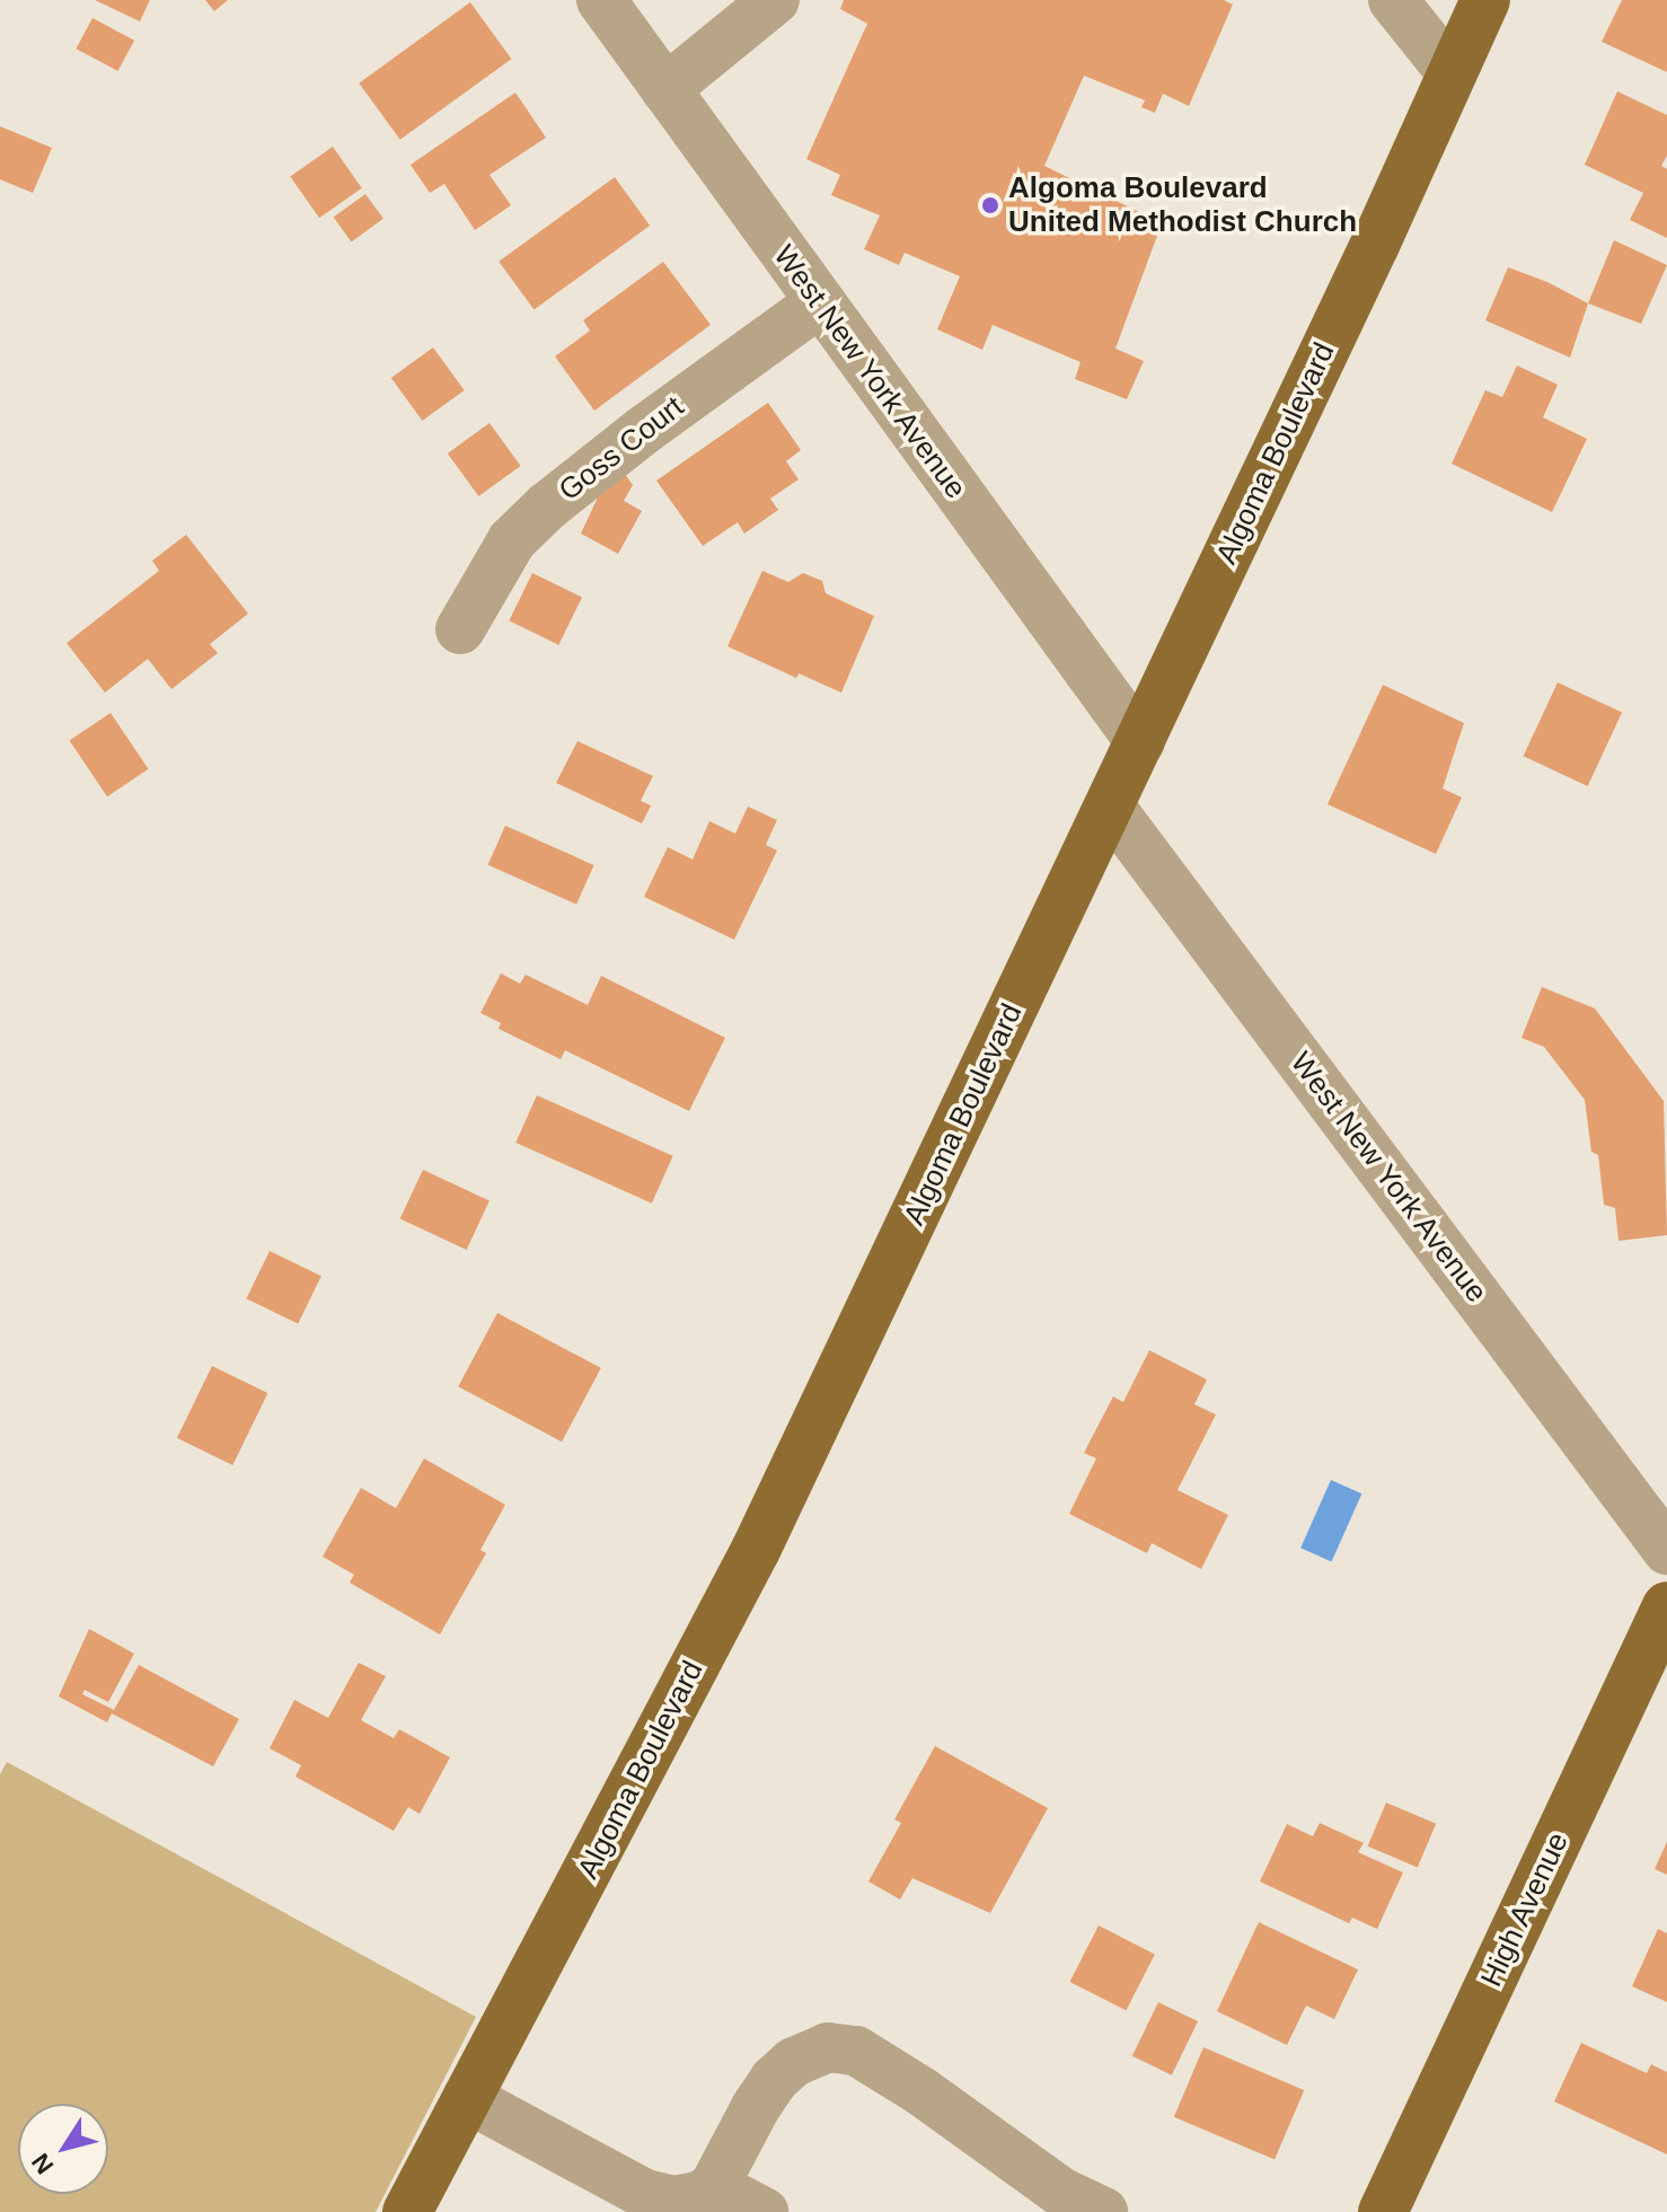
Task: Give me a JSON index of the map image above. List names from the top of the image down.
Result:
{
  "streets": {
    "main road": ["Algoma Boulevard", "High Avenue"],
    "street": ["West New York Avenue", "Goss Court"]
  },
  "crossings": [
    ["West New York Avenue", "Goss Court"],
    ["West New York Avenue", "Algoma Boulevard"]
  ],
  "places": ["Algoma Boulevard United Methodist Church"],
  "north": "bottom left"
}
